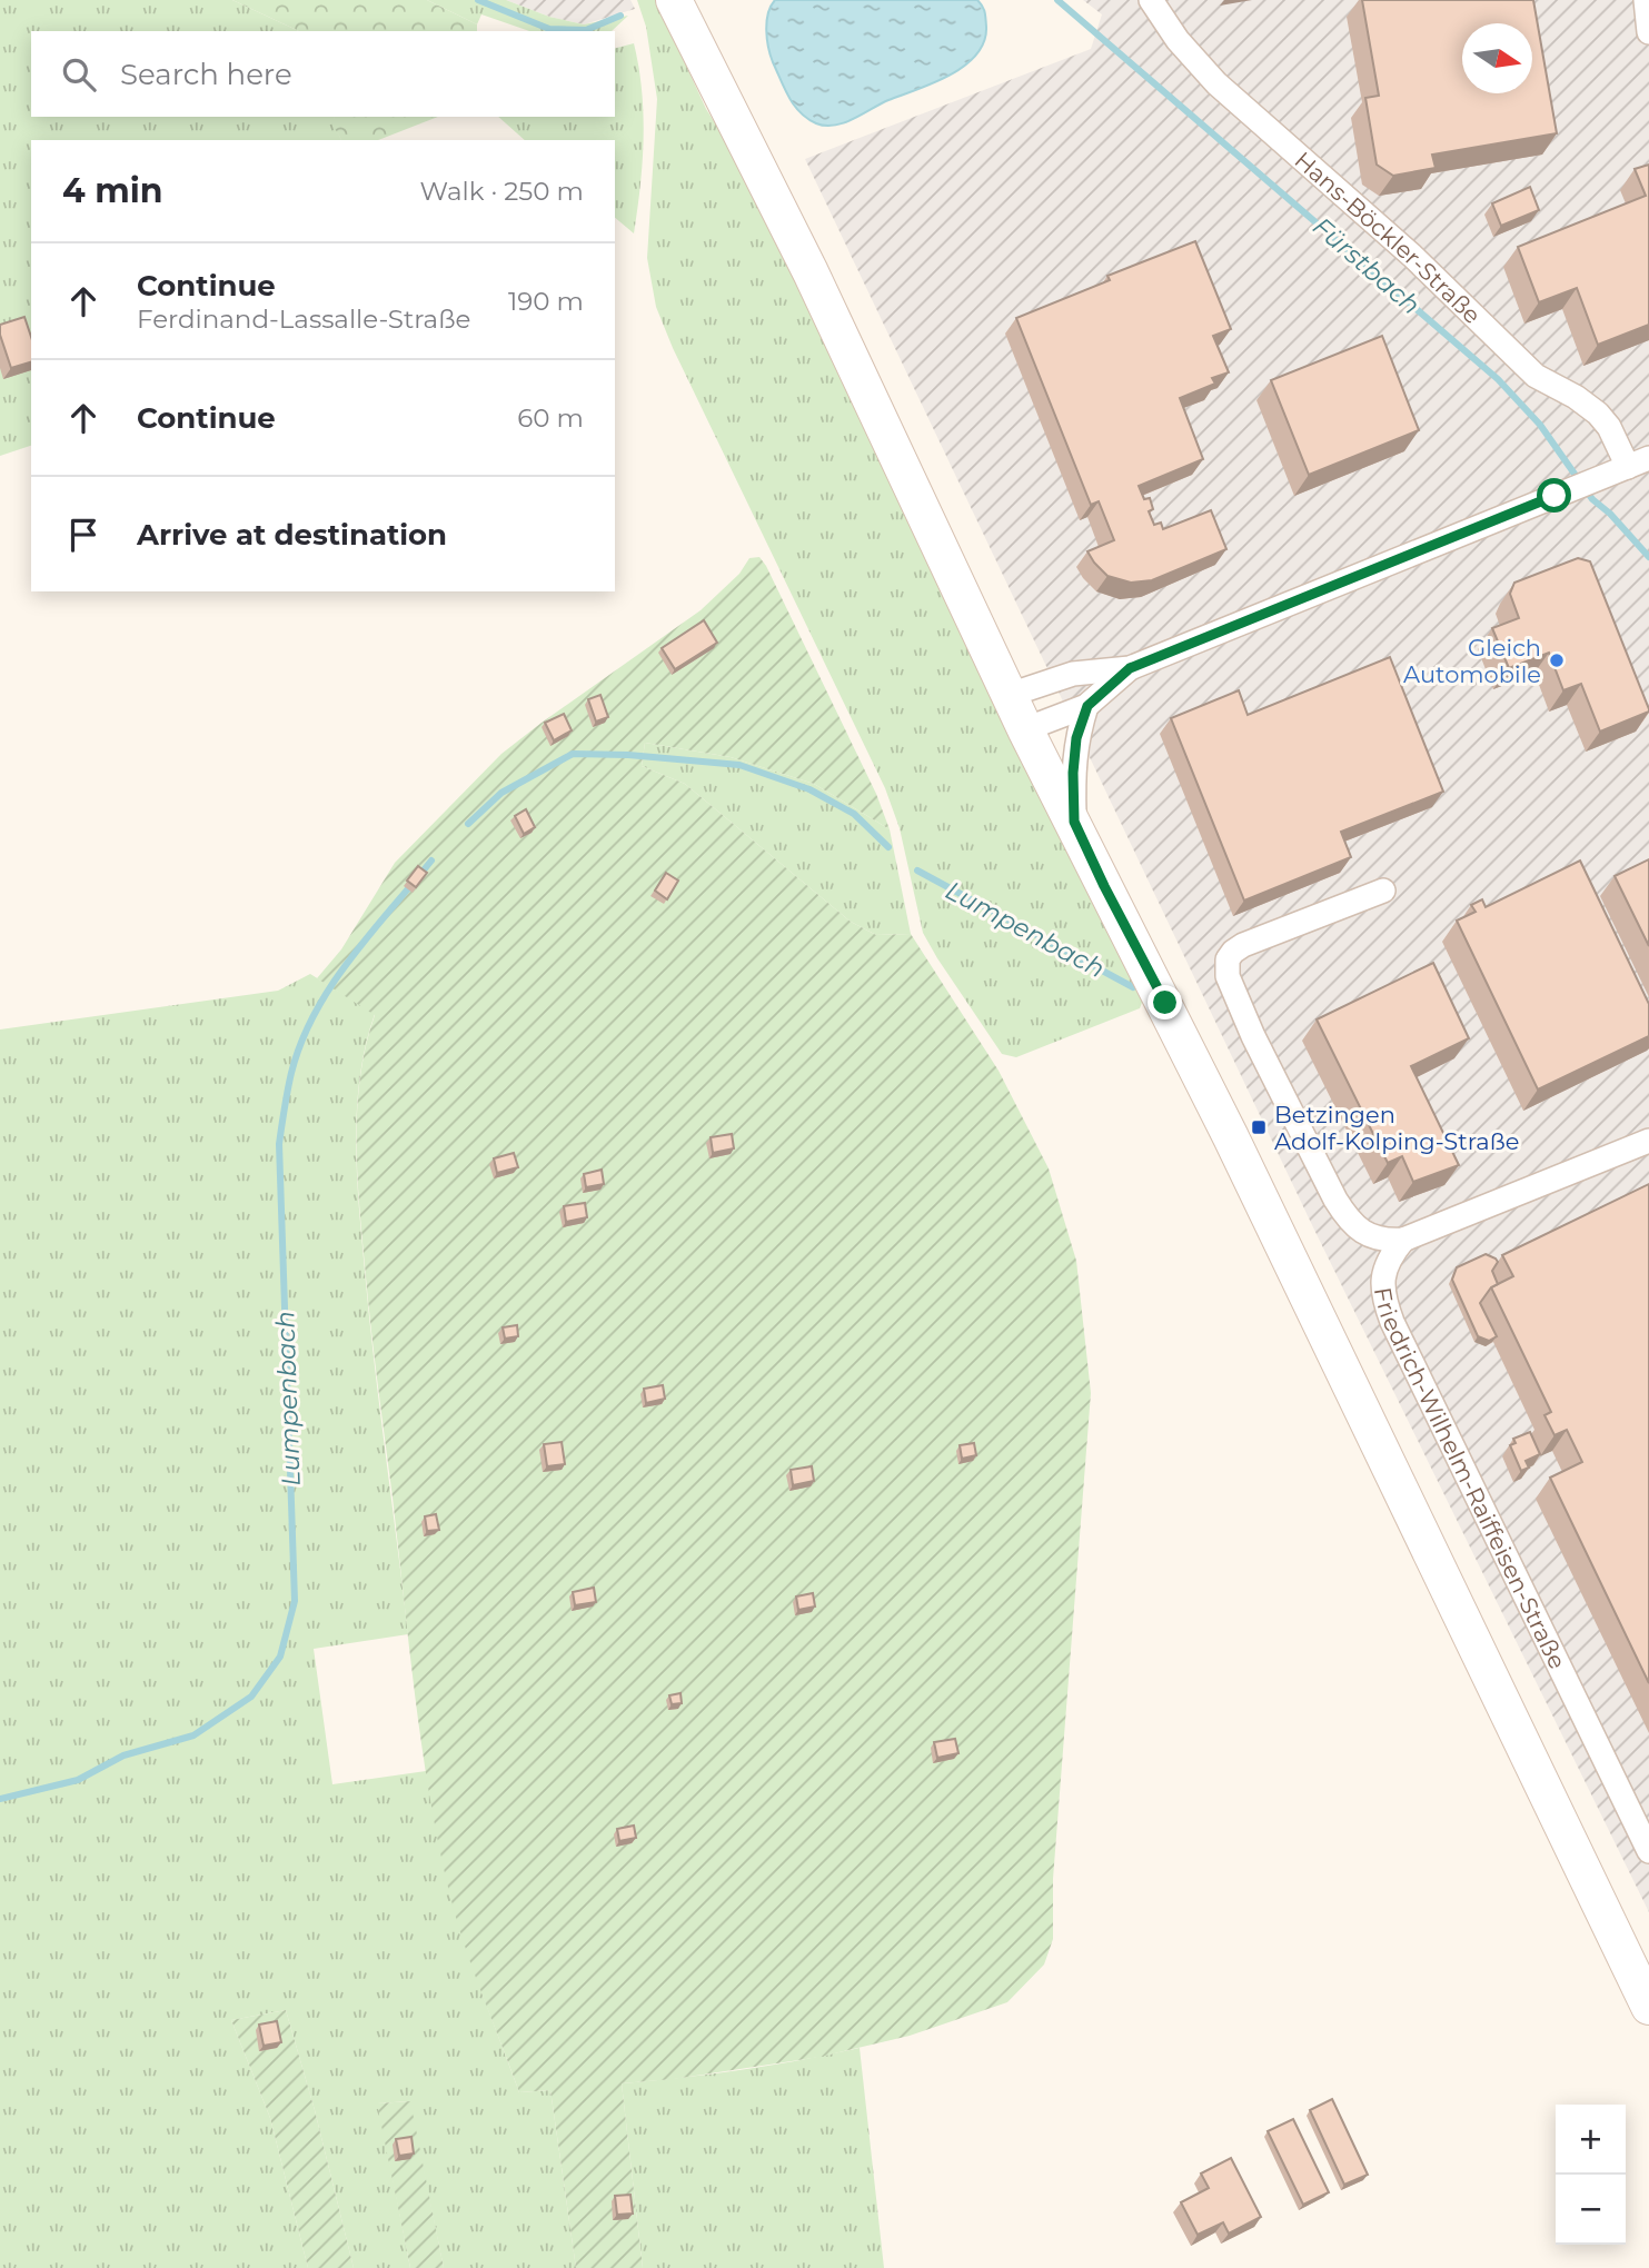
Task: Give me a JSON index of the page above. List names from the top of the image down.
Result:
{
  "streets": {
    "street": ["Hans-Böckler-Straße", "Friedrich-Wilhelm-Raiffeisen-Straße"]
  },
  "water": ["Fürstbach", "Lumpenbach"],
  "places": {
    "other": ["Gleich Automobile"],
    "transit": ["Betzingen Adolf-Kolping-Straße"]
  },
  "north": "right",
  "page": {
    "search": "Search here",
    "heading": ["4 min", "Walk · 250 m"],
    "list": [
      ["Continue", "Ferdinand-Lassalle-Straße", "190 m"],
      ["Continue", "60 m"],
      "Arrive at destination"
    ],
    "map_buttons": ["+", "−"]
  }
}
